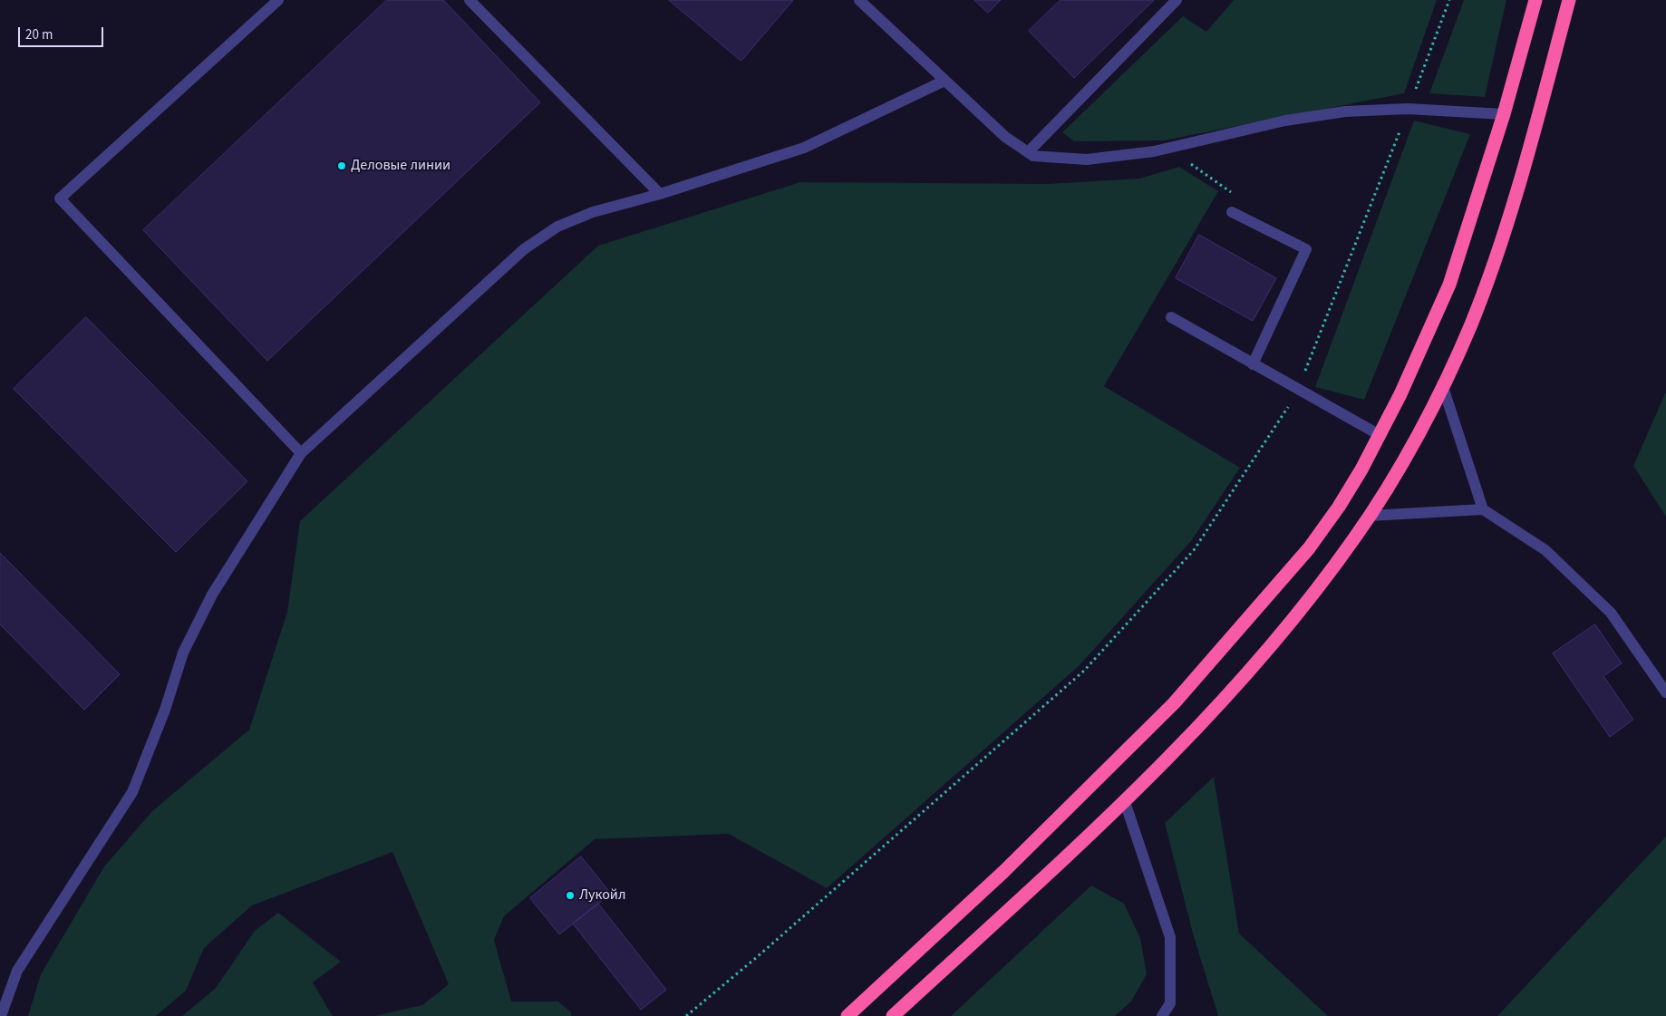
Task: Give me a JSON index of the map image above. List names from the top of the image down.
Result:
{
  "places": ["Деловые линии", "Лукойл"],
  "scale_bar": "20 m"
}
